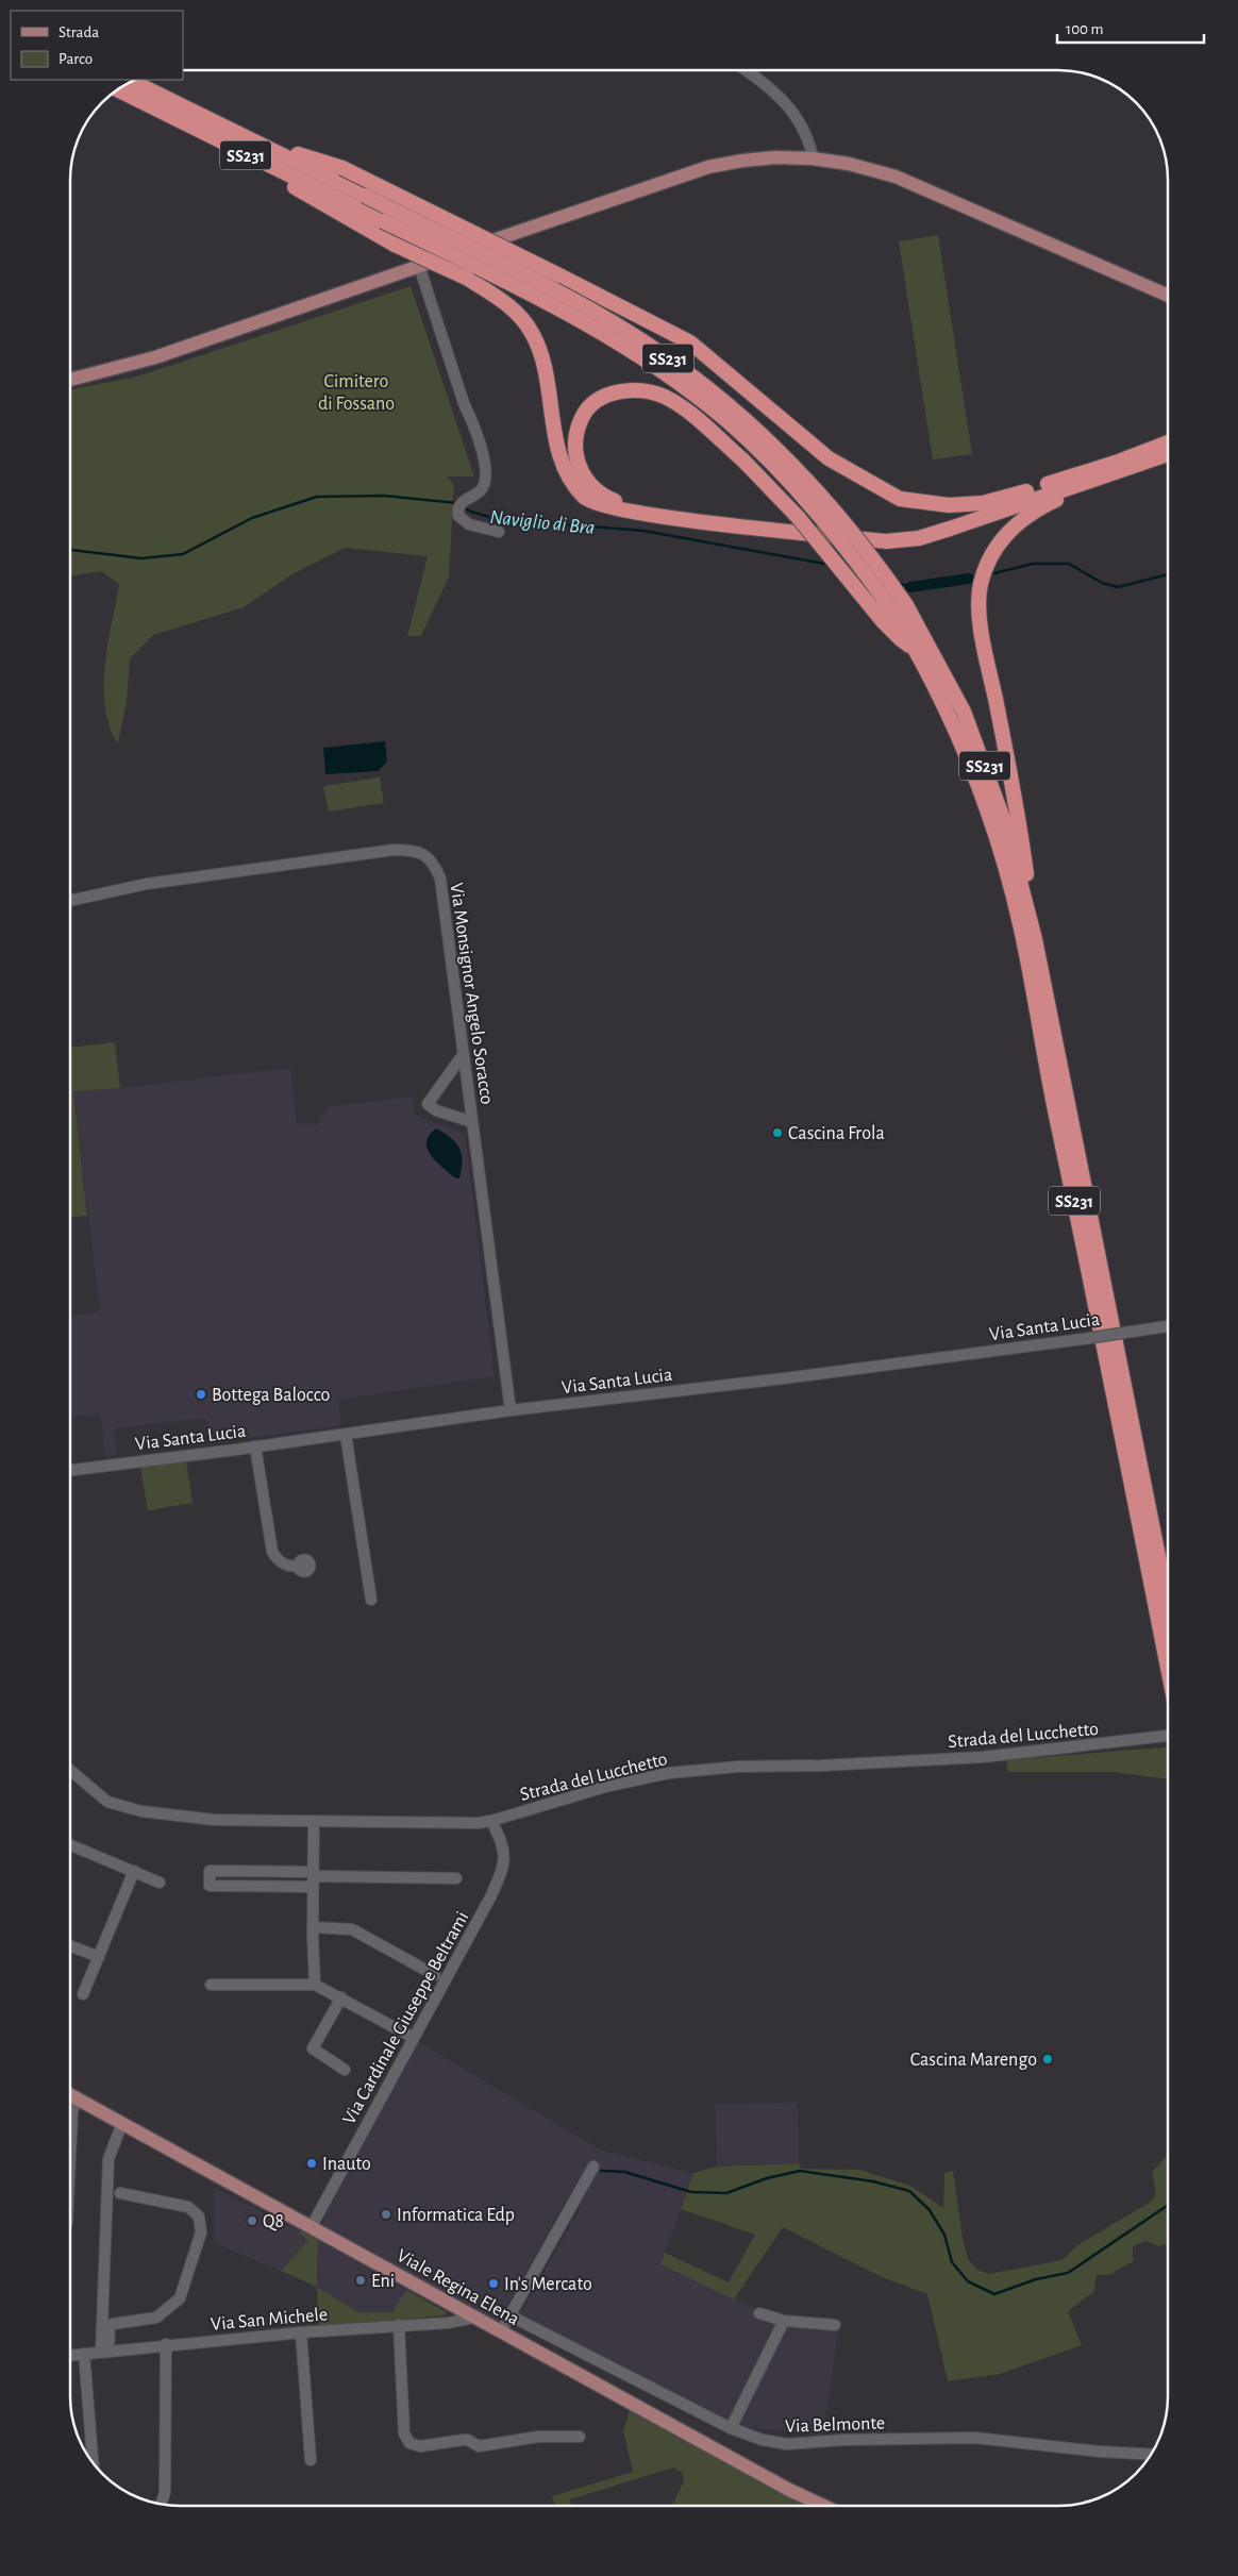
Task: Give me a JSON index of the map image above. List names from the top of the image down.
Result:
{
  "streets": {
    "highway": ["SS231"],
    "main road": ["Viale Regina Elena"],
    "street": [
      "Via Monsignor Angelo Soracco",
      "Via Santa Lucia",
      "Strada del Lucchetto",
      "Via Cardinale Giuseppe Beltrami",
      "Via San Michele",
      "Via Belmonte"
    ]
  },
  "crossings": [
    ["Via Monsignor Angelo Soracco", "Via Santa Lucia"],
    ["Strada del Lucchetto", "Via Cardinale Giuseppe Beltrami"],
    ["Via Cardinale Giuseppe Beltrami", "Viale Regina Elena"],
    ["Viale Regina Elena", "Via San Michele"]
  ],
  "water": ["Naviglio di Bra"],
  "parks": ["Cimitero di Fossano"],
  "places": [
    "Cascina Frola",
    "Bottega Balocco",
    "Cascina Marengo",
    "Inauto",
    "Informatica Edp",
    "Q8",
    "Eni",
    "In's Mercato"
  ],
  "legend": ["Strada", "Parco"],
  "scale_bar": "100 m"
}
